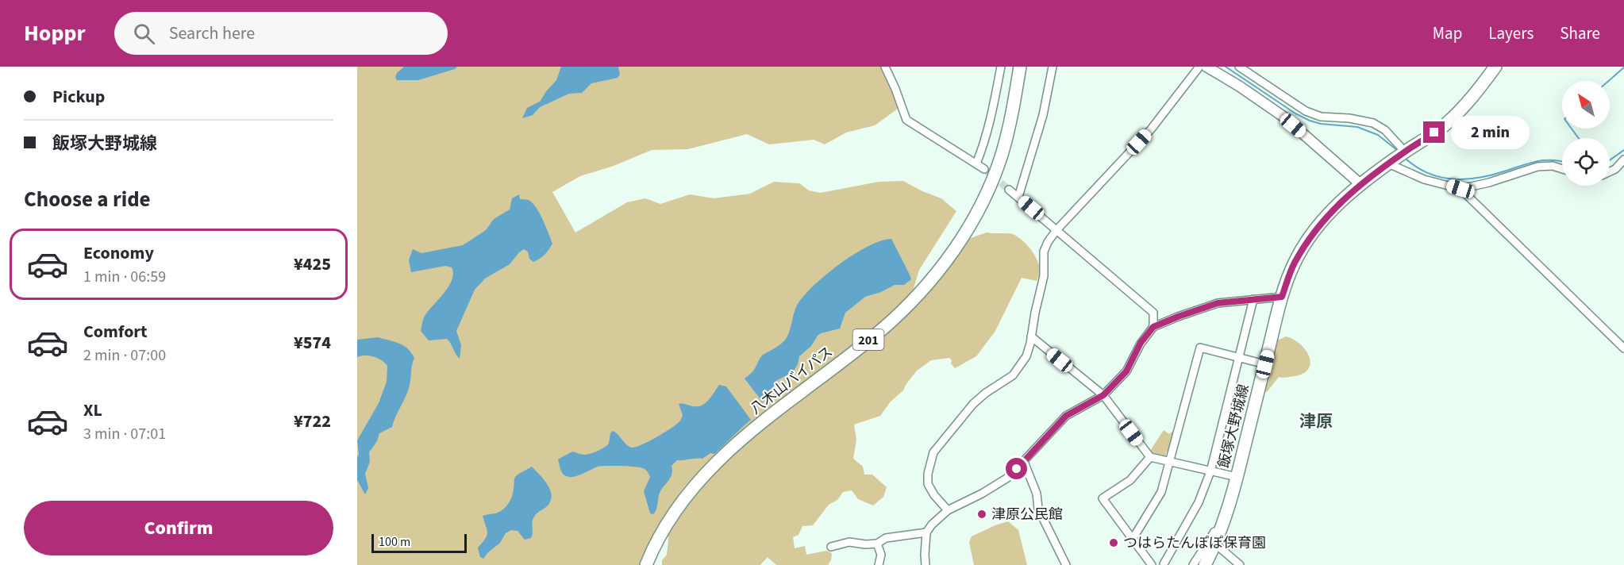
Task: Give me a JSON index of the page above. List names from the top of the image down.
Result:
{
  "streets": {
    "main road": ["201", "八木山バイパス", "飯塚大野城線"]
  },
  "districts": ["津原"],
  "places": ["津原公民館", "つはらたんぽぽ保育園"],
  "scale_bar": "100 m",
  "north": "top left",
  "page": {
    "header": "Hoppr",
    "search": "Search here",
    "nav": ["Map", "Layers", "Share"],
    "banner": ["Pickup", "飯塚大野城線"],
    "bubble": "2 min",
    "heading": "Choose a ride",
    "list": [
      {
        "name": "Economy",
        "note": "1 min · 06:59",
        "value": "¥425"
      },
      {
        "name": "Comfort",
        "note": "2 min · 07:00",
        "value": "¥574"
      },
      {
        "name": "XL",
        "note": "3 min · 07:01",
        "value": "¥722"
      }
    ],
    "buttons": "Confirm",
    "scale": "100 m"
  }
}
